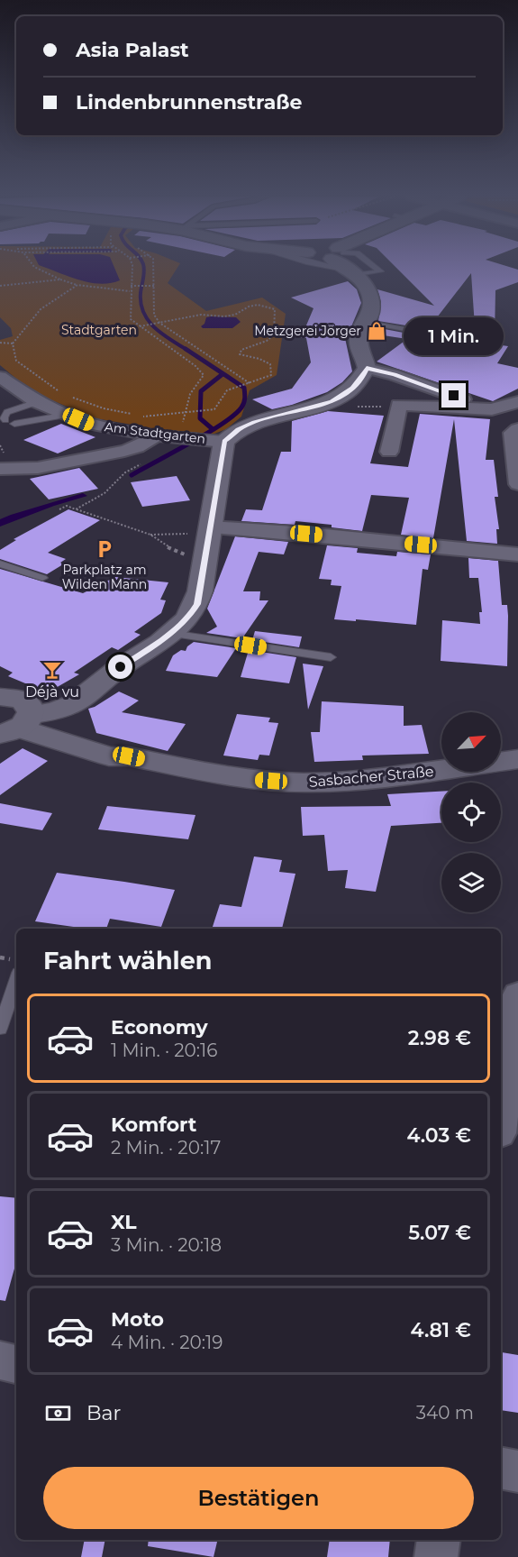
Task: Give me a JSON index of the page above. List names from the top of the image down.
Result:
{
  "streets": {
    "street": ["Am Stadtgarten", "Sasbacher Straße"]
  },
  "parks": ["Stadtgarten"],
  "places": {
    "shop": ["Metzgerei Jörger"],
    "parking": ["Parkplatz am Wilden Mann"],
    "bar": ["Déjà vu"]
  },
  "north": "top right",
  "page": {
    "banner": ["Asia Palast", "Lindenbrunnenstraße"],
    "bubble": "1 Min.",
    "heading": "Fahrt wählen",
    "list": [
      {
        "name": "Economy",
        "note": "1 Min. · 20:16",
        "value": "2.98 €"
      },
      {
        "name": "Komfort",
        "note": "2 Min. · 20:17",
        "value": "4.03 €"
      },
      {
        "name": "XL",
        "note": "3 Min. · 20:18",
        "value": "5.07 €"
      },
      {
        "name": "Moto",
        "note": "4 Min. · 20:19",
        "value": "4.81 €"
      }
    ],
    "pay": ["Bar", "340 m"],
    "buttons": "Bestätigen"
  }
}
